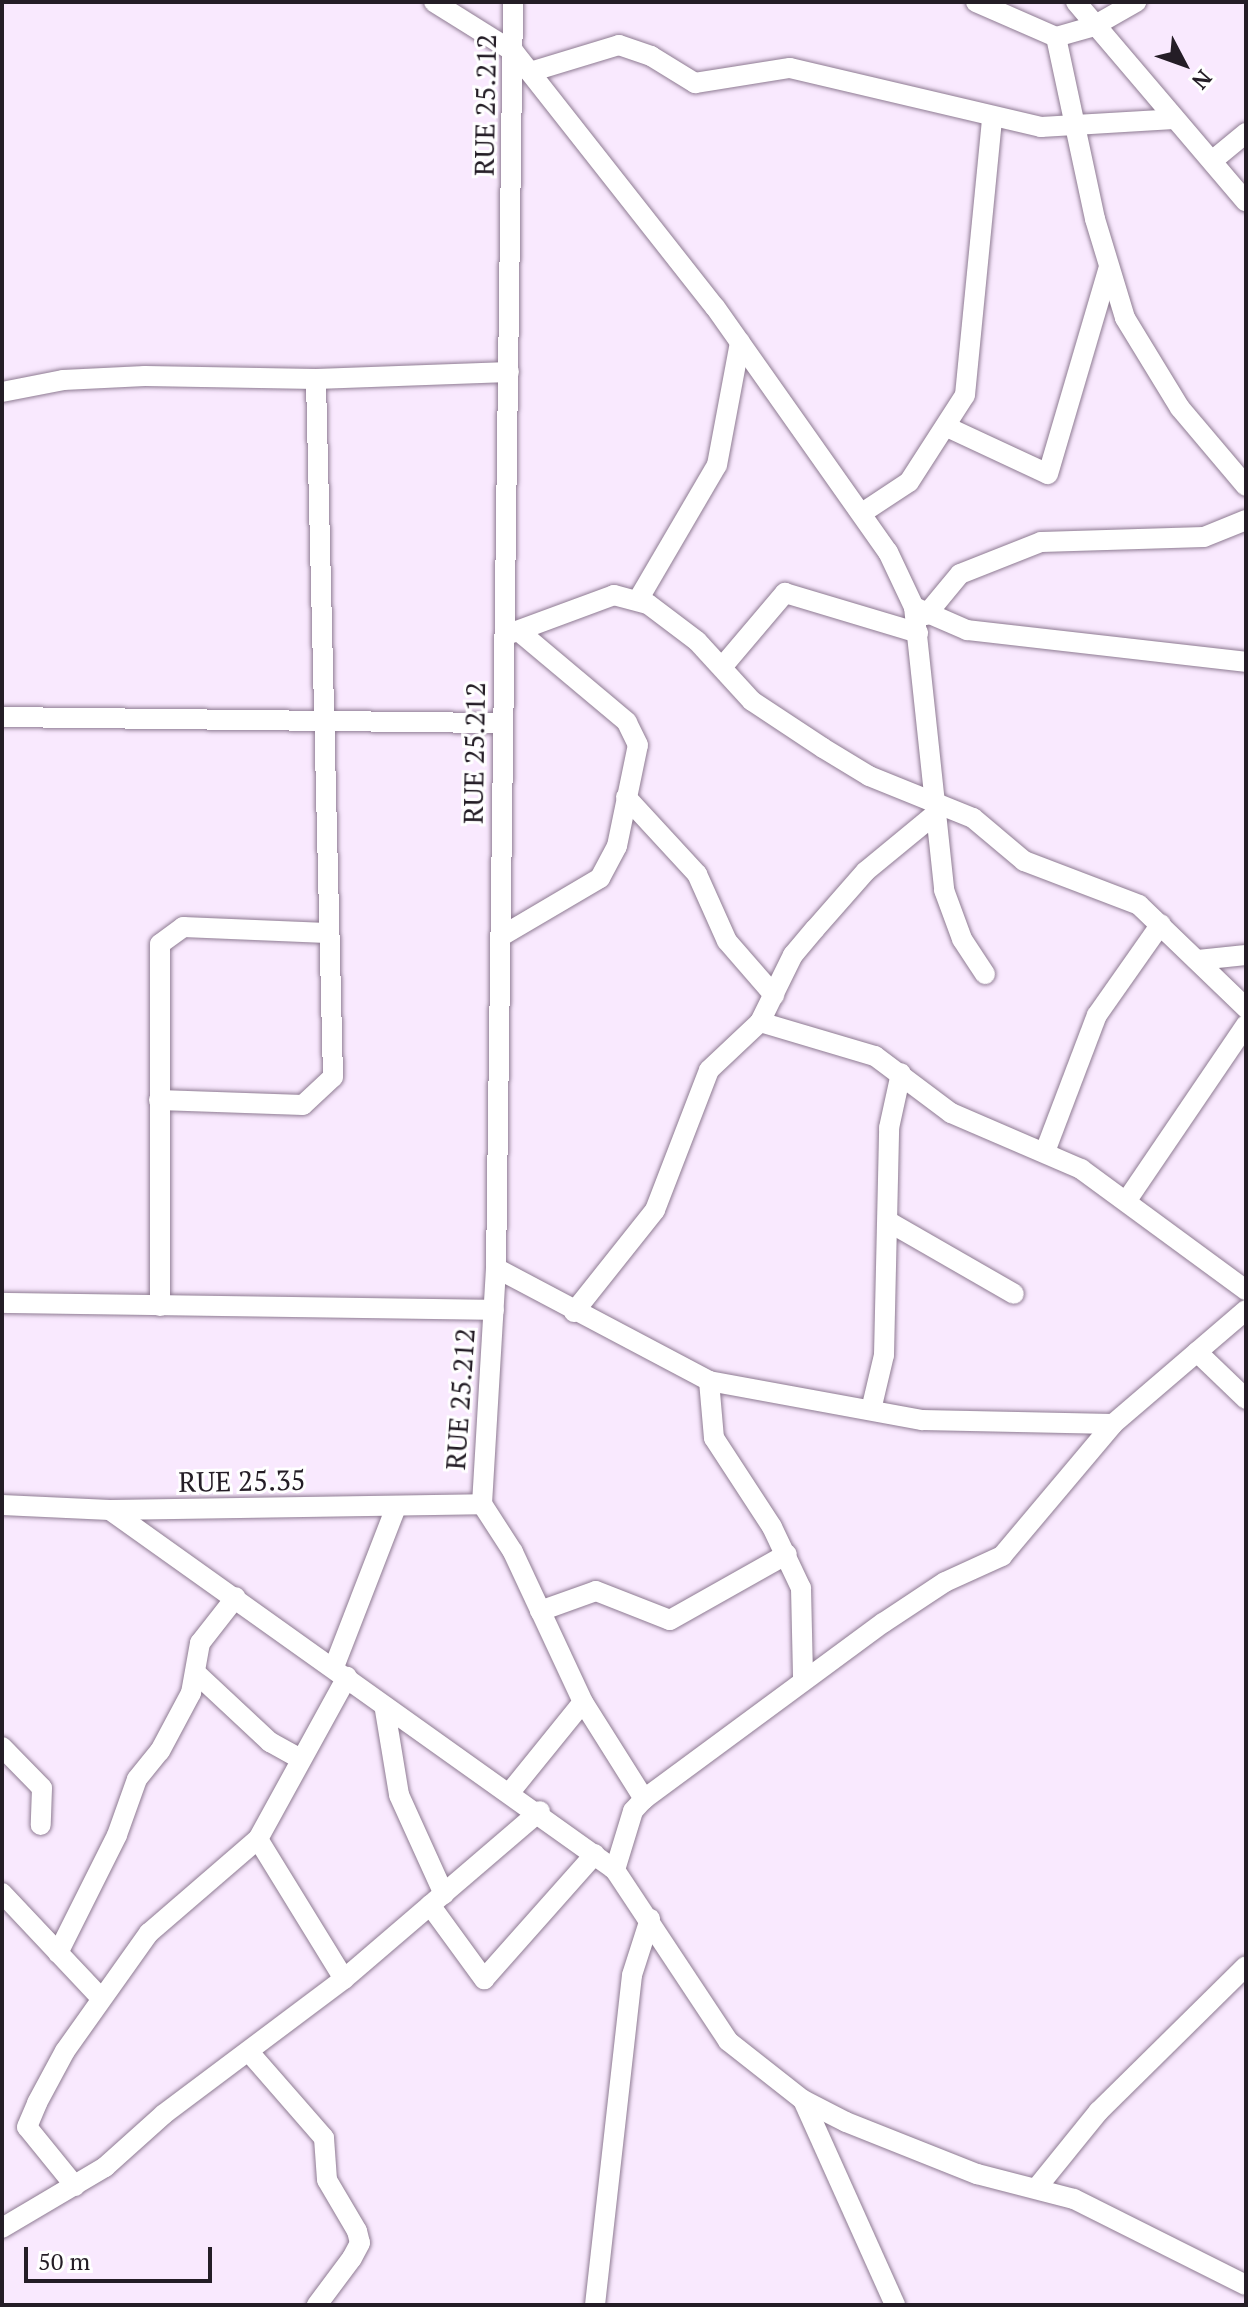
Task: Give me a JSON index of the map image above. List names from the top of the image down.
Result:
{
  "streets": {
    "street": ["RUE 25.212", "RUE 25.35"]
  },
  "crossings": [
    ["RUE 25.212", "RUE 25.35"]
  ],
  "scale_bar": "50 m",
  "north": "bottom right"
}
